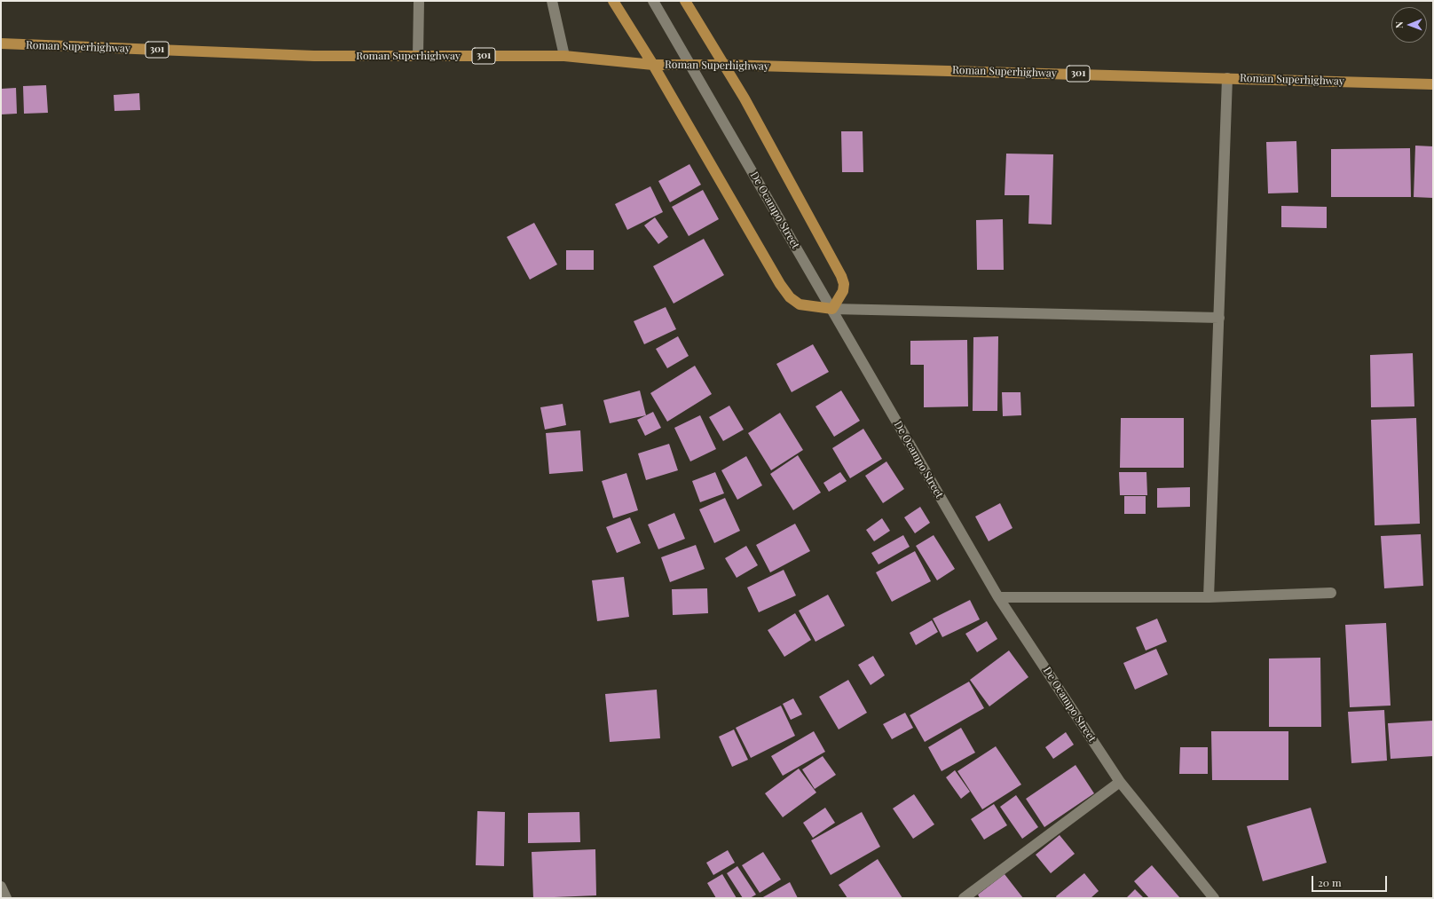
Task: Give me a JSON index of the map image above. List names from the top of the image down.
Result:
{
  "streets": {
    "main road": ["Roman Superhighway", "301"],
    "street": ["De Ocampo Street"]
  },
  "scale_bar": "20 m",
  "north": "left"
}
